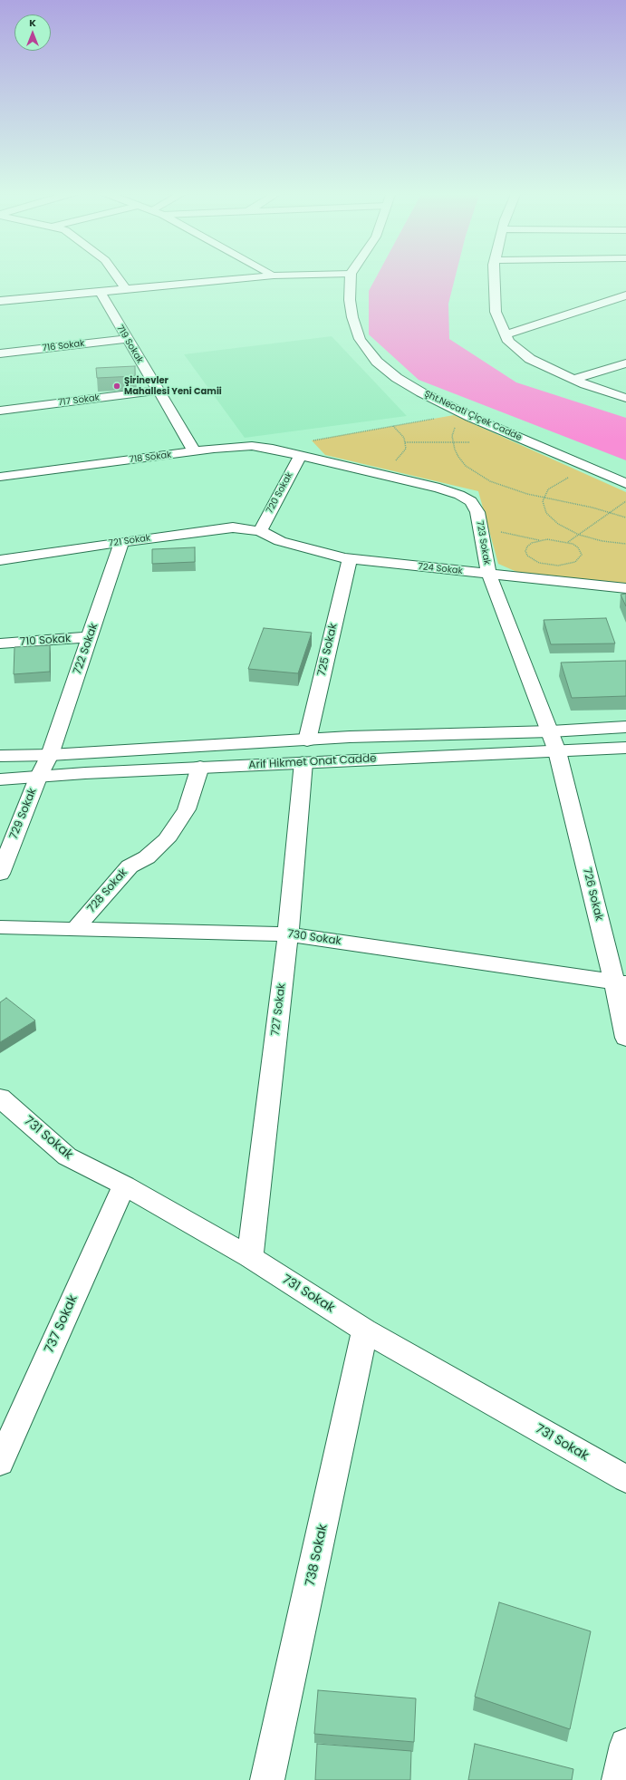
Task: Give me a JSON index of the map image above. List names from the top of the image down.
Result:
{
  "streets": {
    "street": [
      "719 Sokak",
      "716 Sokak",
      "717 Sokak",
      "Şht.Necati Çiçek Cadde",
      "718 Sokak",
      "720 Sokak",
      "721 Sokak",
      "723 Sokak",
      "724 Sokak",
      "710 Sokak",
      "722 Sokak",
      "725 Sokak",
      "Arif Hikmet Onat Cadde",
      "729 Sokak",
      "728 Sokak",
      "726 Sokak",
      "730 Sokak",
      "727 Sokak",
      "731 Sokak",
      "737 Sokak",
      "738 Sokak"
    ]
  },
  "crossings": [
    ["719 Sokak", "716 Sokak"],
    ["719 Sokak", "717 Sokak"],
    ["719 Sokak", "718 Sokak"],
    ["718 Sokak", "720 Sokak"],
    ["718 Sokak", "723 Sokak"],
    ["720 Sokak", "721 Sokak"],
    ["720 Sokak", "723 Sokak"],
    ["720 Sokak", "724 Sokak"],
    ["721 Sokak", "724 Sokak"],
    ["721 Sokak", "722 Sokak"],
    ["723 Sokak", "724 Sokak"],
    ["723 Sokak", "Arif Hikmet Onat Cadde"],
    ["723 Sokak", "726 Sokak"],
    ["724 Sokak", "725 Sokak"],
    ["710 Sokak", "722 Sokak"],
    ["722 Sokak", "Arif Hikmet Onat Cadde"],
    ["722 Sokak", "729 Sokak"],
    ["725 Sokak", "Arif Hikmet Onat Cadde"],
    ["Arif Hikmet Onat Cadde", "729 Sokak"],
    ["Arif Hikmet Onat Cadde", "728 Sokak"],
    ["Arif Hikmet Onat Cadde", "726 Sokak"],
    ["Arif Hikmet Onat Cadde", "727 Sokak"],
    ["728 Sokak", "730 Sokak"],
    ["726 Sokak", "730 Sokak"],
    ["730 Sokak", "727 Sokak"],
    ["727 Sokak", "731 Sokak"],
    ["731 Sokak", "737 Sokak"],
    ["731 Sokak", "738 Sokak"]
  ],
  "places": ["Şirinevler Mahallesi Yeni Camii"],
  "north": "top"
}
